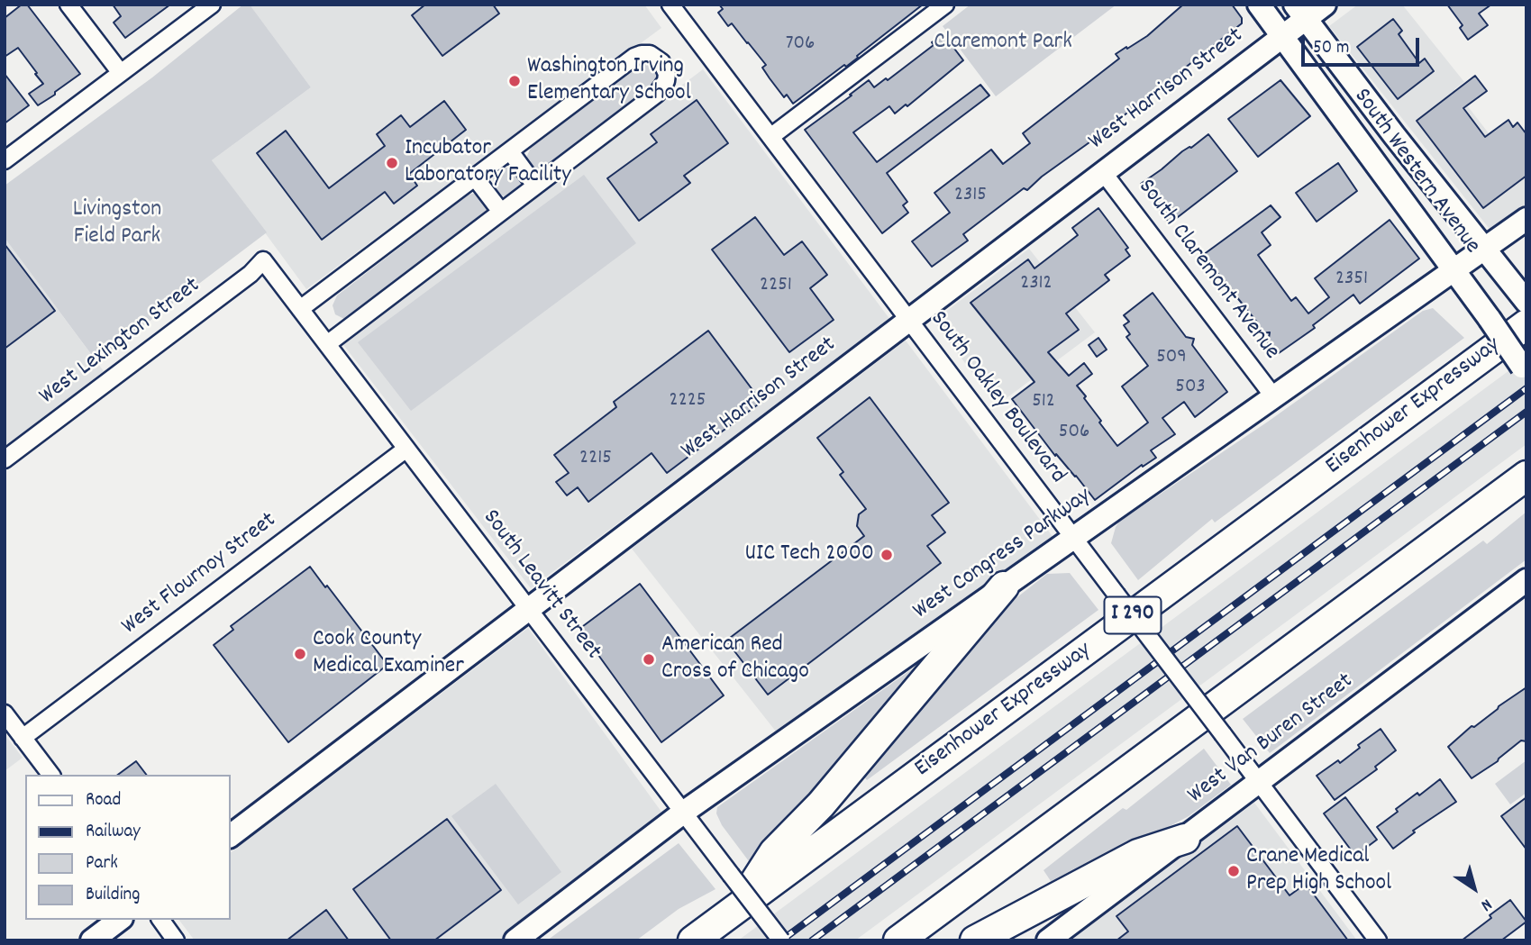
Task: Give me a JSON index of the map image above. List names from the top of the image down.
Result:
{
  "streets": {
    "highway": ["Eisenhower Expressway", "I 290"],
    "street": [
      "West Harrison Street",
      "South Western Avenue",
      "South Claremont Avenue",
      "West Lexington Street",
      "South Oakley Boulevard",
      "West Congress Parkway",
      "West Flournoy Street",
      "South Leavitt Street",
      "West Van Buren Street"
    ]
  },
  "crossings": [
    ["West Harrison Street", "South Western Avenue"],
    ["West Harrison Street", "South Claremont Avenue"],
    ["West Harrison Street", "South Oakley Boulevard"],
    ["West Harrison Street", "South Leavitt Street"],
    ["South Western Avenue", "West Congress Parkway"],
    ["South Claremont Avenue", "West Congress Parkway"],
    ["West Lexington Street", "South Leavitt Street"],
    ["South Oakley Boulevard", "West Congress Parkway"],
    ["South Oakley Boulevard", "West Van Buren Street"],
    ["West Congress Parkway", "South Leavitt Street"],
    ["West Flournoy Street", "South Leavitt Street"]
  ],
  "parks": ["Claremont Park", "Livingston Field Park"],
  "places": [
    "Washington Irving Elementary School",
    "Incubator Laboratory Facility",
    "UIC Tech 2000",
    "Cook County Medical Examiner",
    "American Red Cross of Chicago",
    "Crane Medical Prep High School"
  ],
  "house_numbers": [
    "706",
    "2315",
    "2351",
    "2312",
    "2251",
    "509",
    "503",
    "2225",
    "512",
    "506",
    "2215"
  ],
  "legend": [
    "Road",
    "Railway",
    "Park",
    "Building"
  ],
  "scale_bar": "50 m",
  "north": "bottom right"
}
